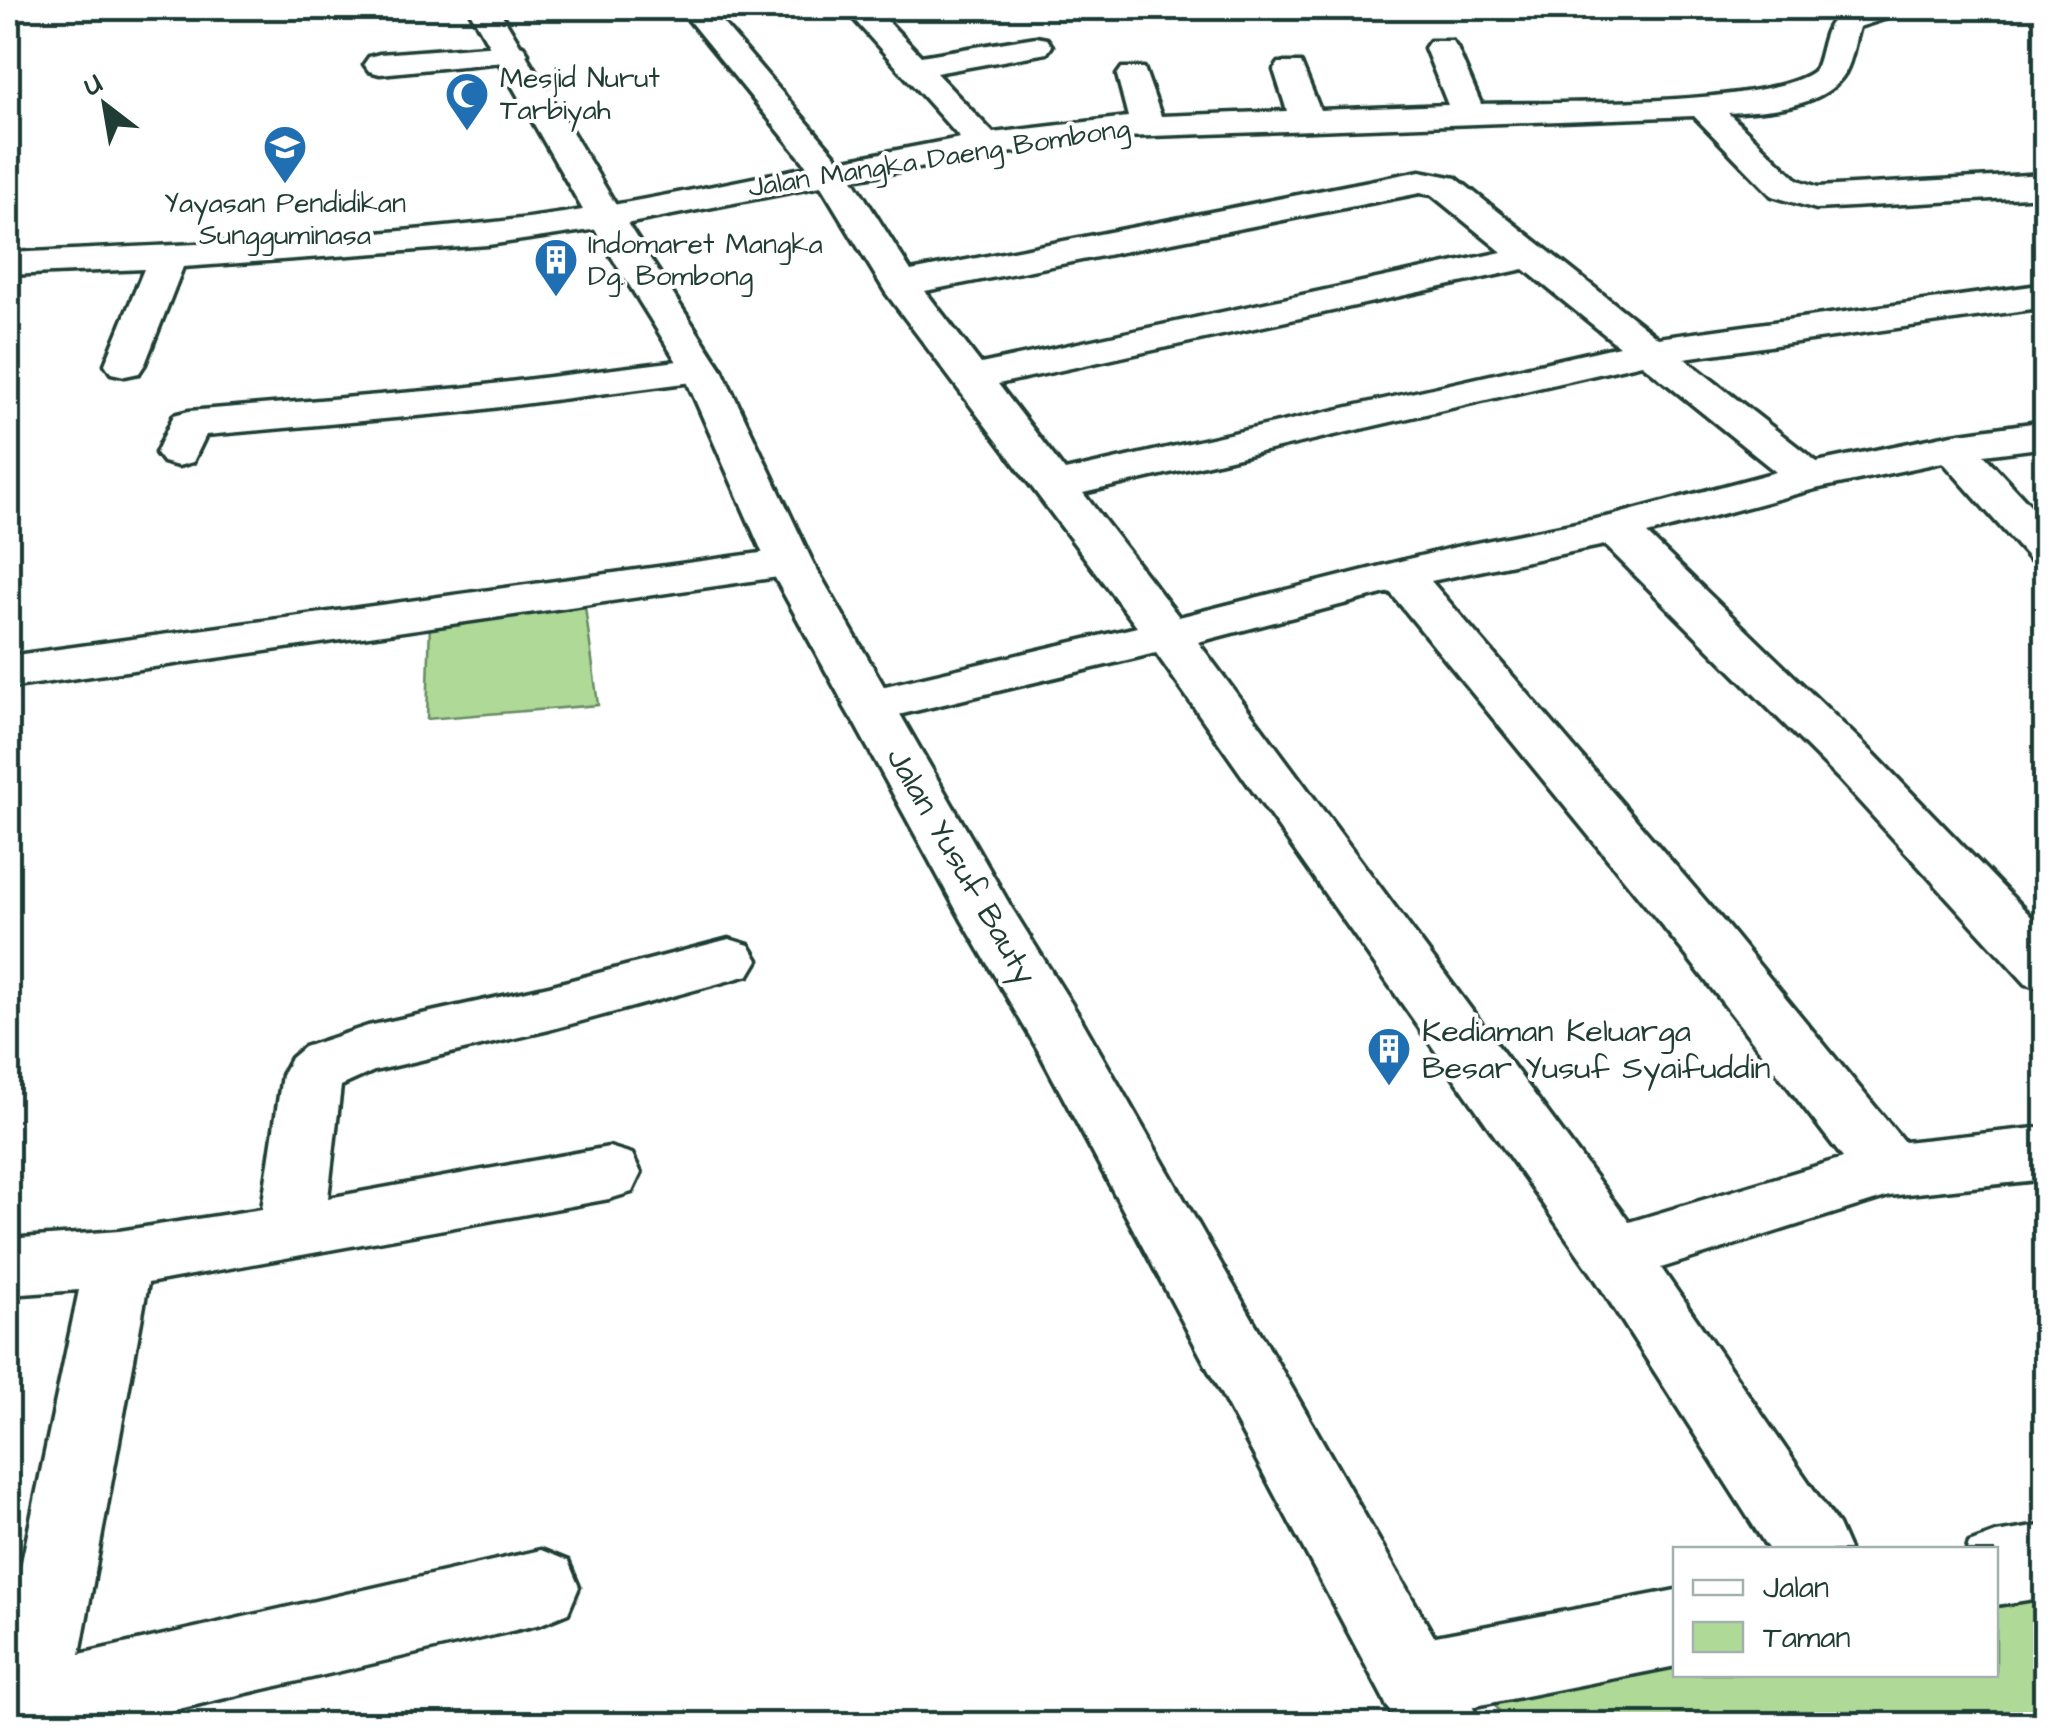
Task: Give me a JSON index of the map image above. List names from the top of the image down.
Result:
{
  "streets": {
    "street": ["Jalan Mangka Daeng Bombong", "Jalan Yusuf Bauty"]
  },
  "crossings": [
    ["Jalan Mangka Daeng Bombong", "Jalan Yusuf Bauty"]
  ],
  "places": {
    "mosque": ["Mesjid Nurut Tarbiyah"],
    "school or university": ["Yayasan Pendidikan Sungguminasa"],
    "building": ["Indomaret Mangka Dg. Bombong", "Kediaman Keluarga Besar Yusuf Syaifuddin"]
  },
  "legend": ["Jalan", "Taman"],
  "north": "top left"
}
